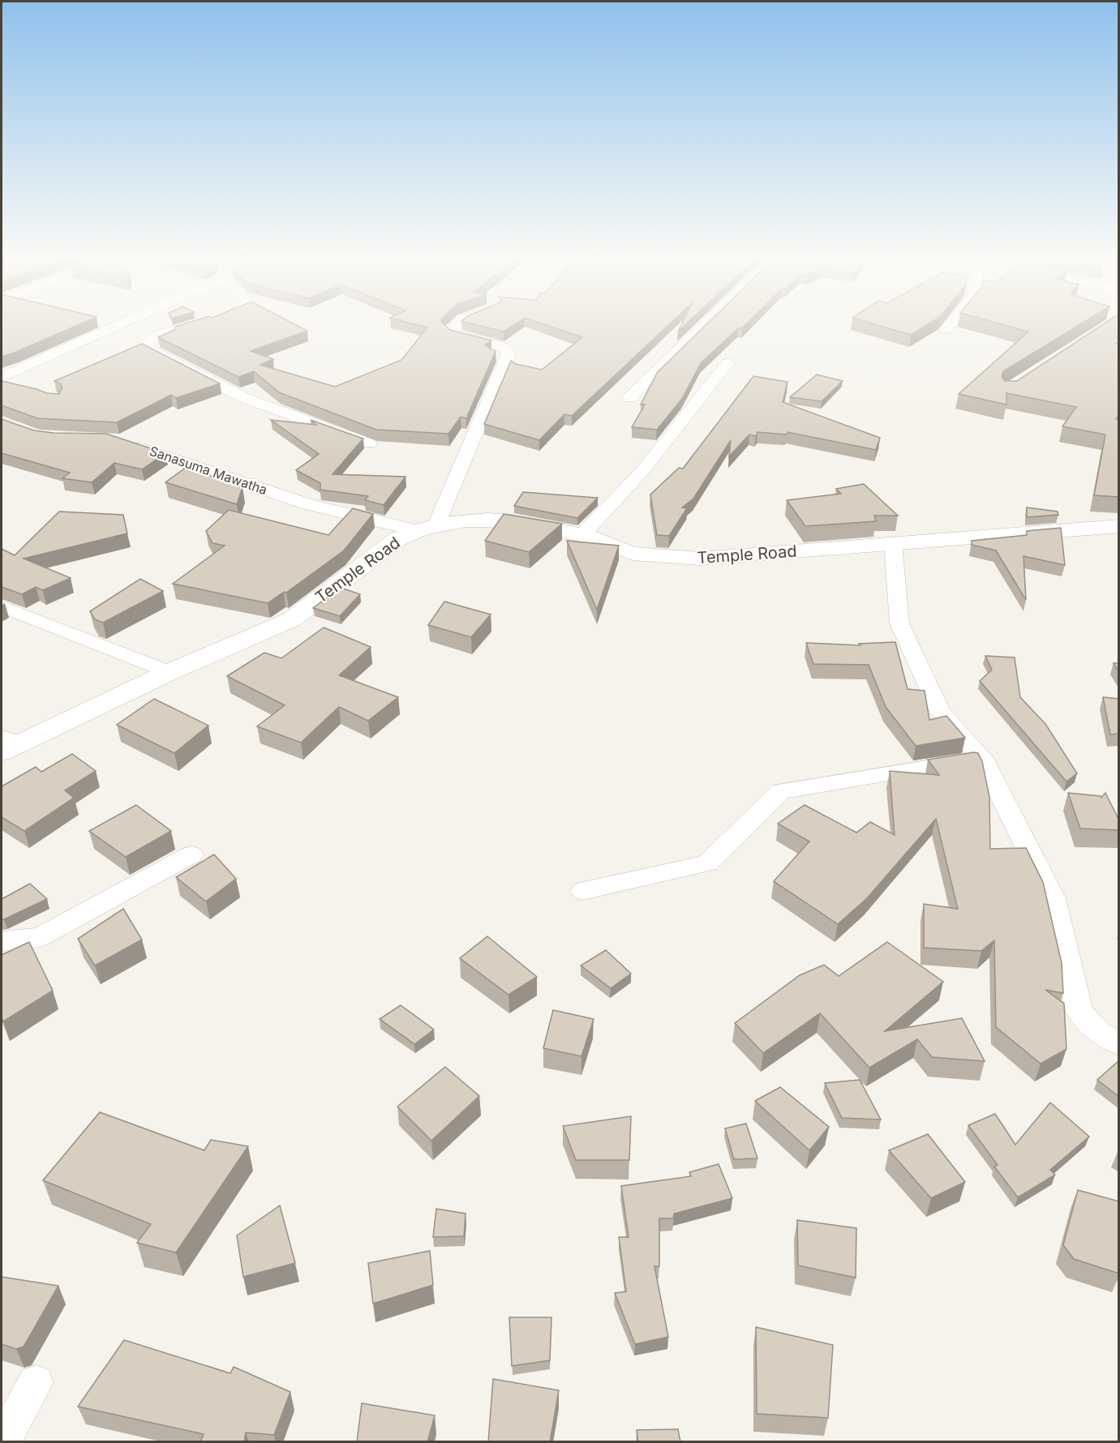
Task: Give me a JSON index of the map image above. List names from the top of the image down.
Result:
{
  "streets": {
    "street": ["Sanasuma Mawatha", "Temple Road"]
  },
  "crossings": [
    ["Sanasuma Mawatha", "Temple Road"]
  ]
}
